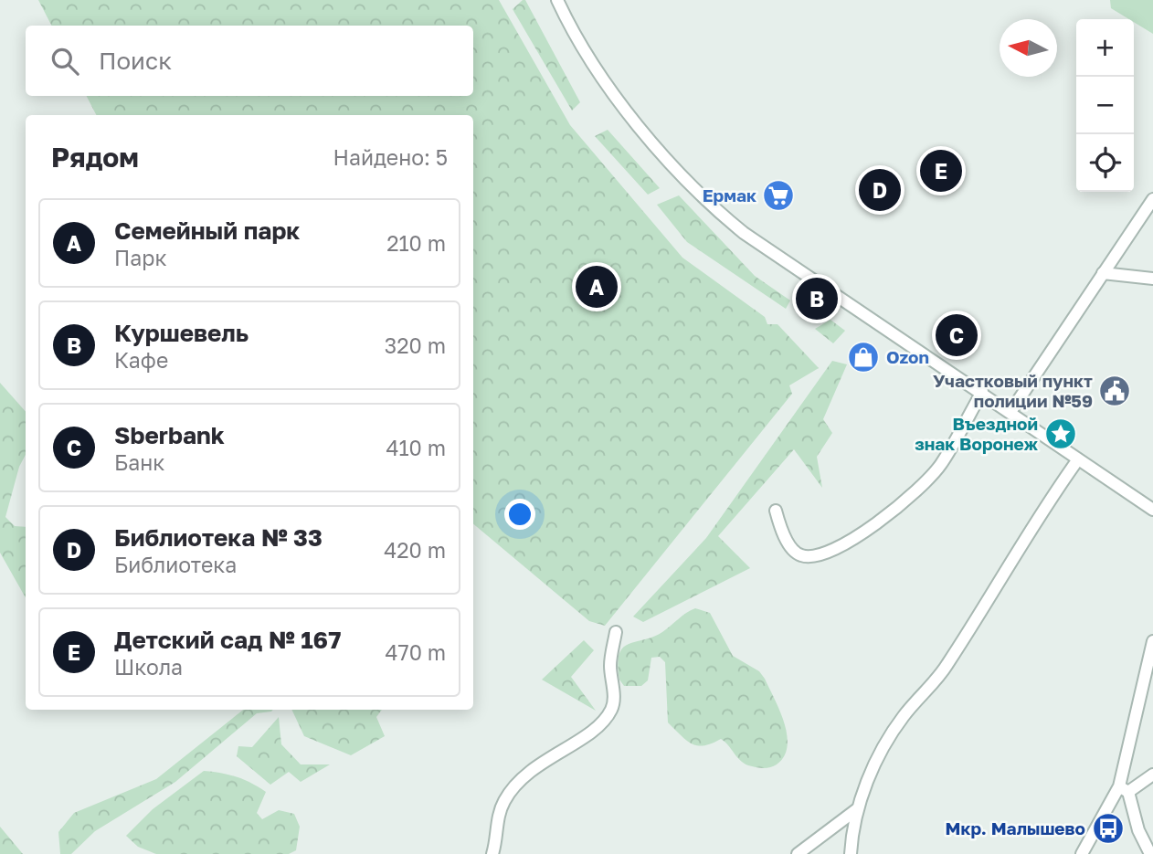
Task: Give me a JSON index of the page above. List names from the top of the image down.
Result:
{
  "places": {
    "supermarket": ["Ермак"],
    "shop": ["Ozon"],
    "public building": ["Участковый пункт полиции №59"],
    "place": ["Въездной знак Воронеж"],
    "bus stop": ["Мкр. Малышево"]
  },
  "north": "left",
  "page": {
    "map_buttons": ["+", "−"],
    "search": "Поиск",
    "heading": ["Рядом", "Найдено: 5"],
    "pins": [
      "E",
      "D",
      "A",
      "B",
      "C"
    ],
    "list": [
      {
        "mark": "A",
        "name": "Семейный парк",
        "note": "Парк",
        "value": "210 m"
      },
      {
        "mark": "B",
        "name": "Куршевель",
        "note": "Кафе",
        "value": "320 m"
      },
      {
        "mark": "C",
        "name": "Sberbank",
        "note": "Банк",
        "value": "410 m"
      },
      {
        "mark": "D",
        "name": "Библиотека № 33",
        "note": "Библиотека",
        "value": "420 m"
      },
      {
        "mark": "E",
        "name": "Детский сад № 167",
        "note": "Школа",
        "value": "470 m"
      }
    ]
  }
}
